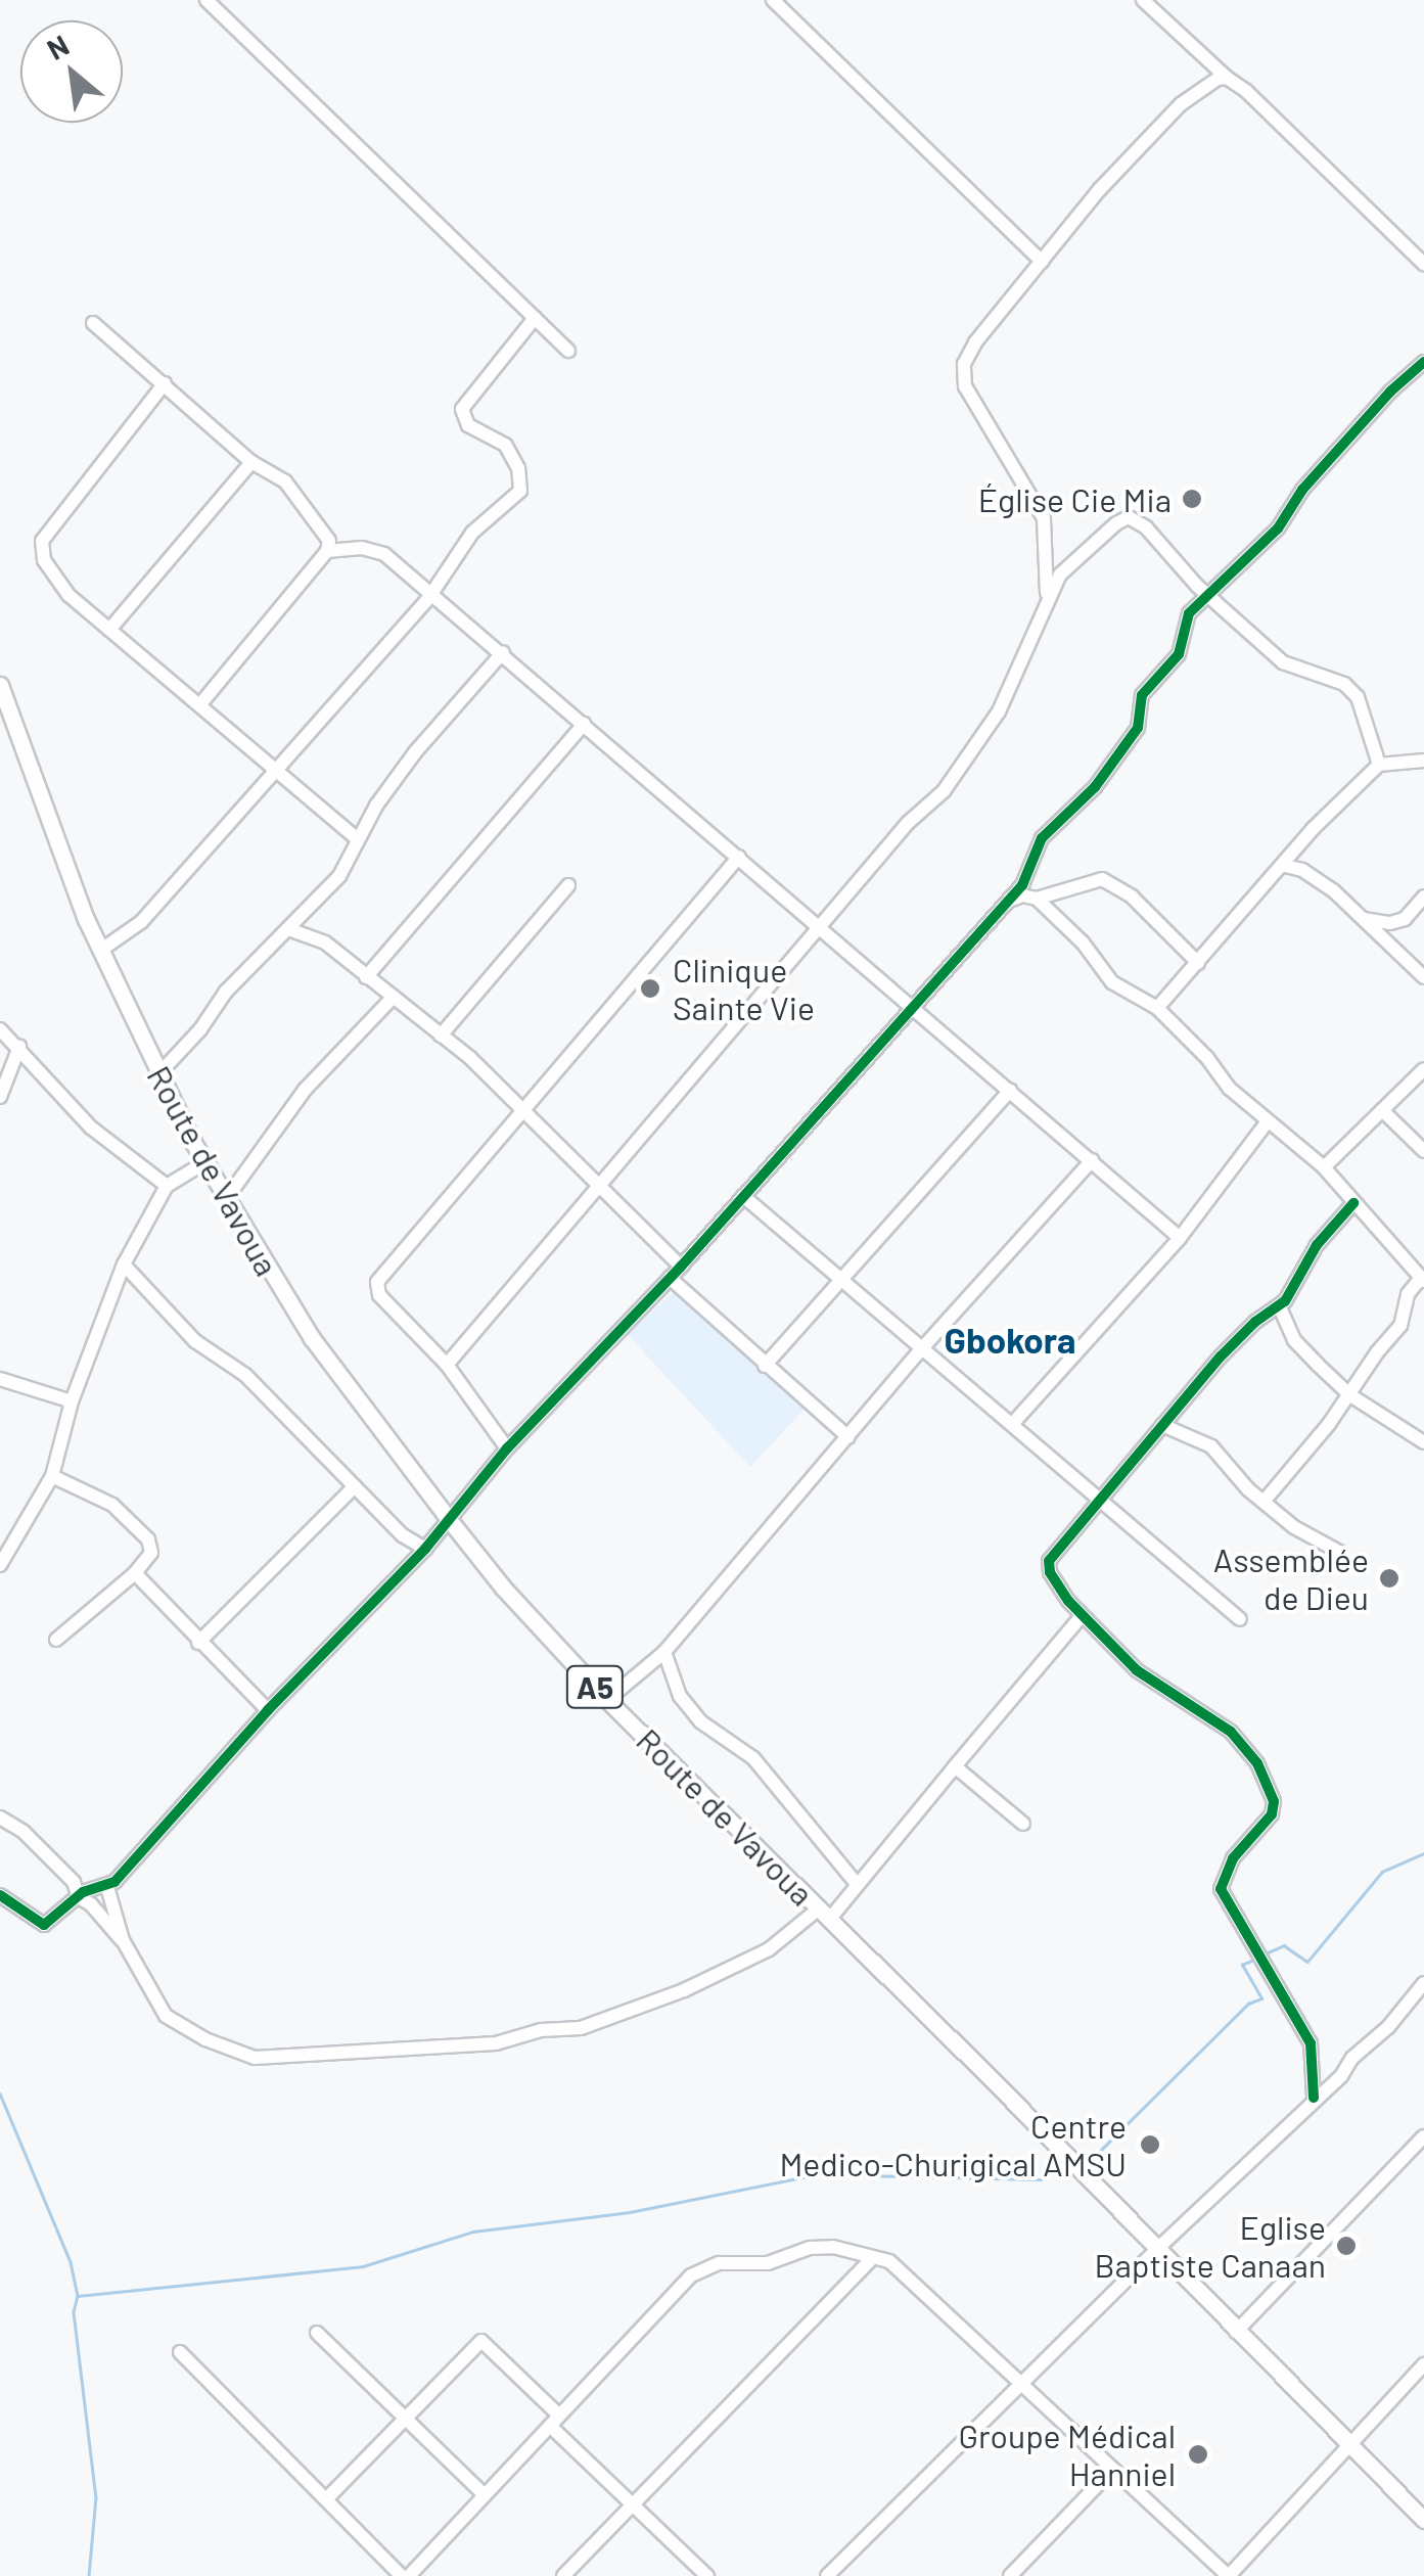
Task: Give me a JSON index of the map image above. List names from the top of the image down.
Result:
{
  "streets": {
    "main road": ["Route de Vavoua", "A5"]
  },
  "districts": ["Gbokora"],
  "places": [
    "Église Cie Mia",
    "Clinique Sainte Vie",
    "Assemblée de Dieu",
    "Centre Medico-Churigical AMSU",
    "Eglise Baptiste Canaan",
    "Groupe Médical Hanniel"
  ],
  "north": "top left"
}
